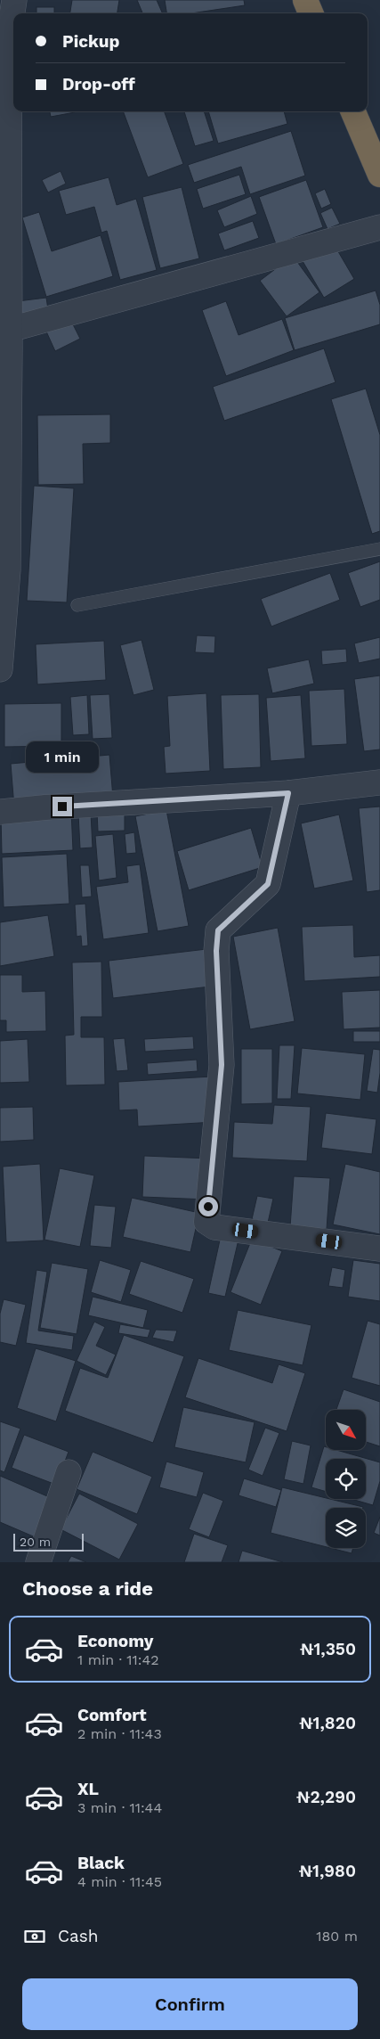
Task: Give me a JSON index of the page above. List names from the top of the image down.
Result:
{
  "scale_bar": "20 m",
  "north": "bottom right",
  "page": {
    "banner": ["Pickup", "Drop-off"],
    "bubble": "1 min",
    "scale": "20 m",
    "heading": "Choose a ride",
    "list": [
      {
        "name": "Economy",
        "note": "1 min · 11:42",
        "value": "₦1,350"
      },
      {
        "name": "Comfort",
        "note": "2 min · 11:43",
        "value": "₦1,820"
      },
      {
        "name": "XL",
        "note": "3 min · 11:44",
        "value": "₦2,290"
      },
      {
        "name": "Black",
        "note": "4 min · 11:45",
        "value": "₦1,980"
      }
    ],
    "pay": ["Cash", "180 m"],
    "buttons": "Confirm"
  }
}
